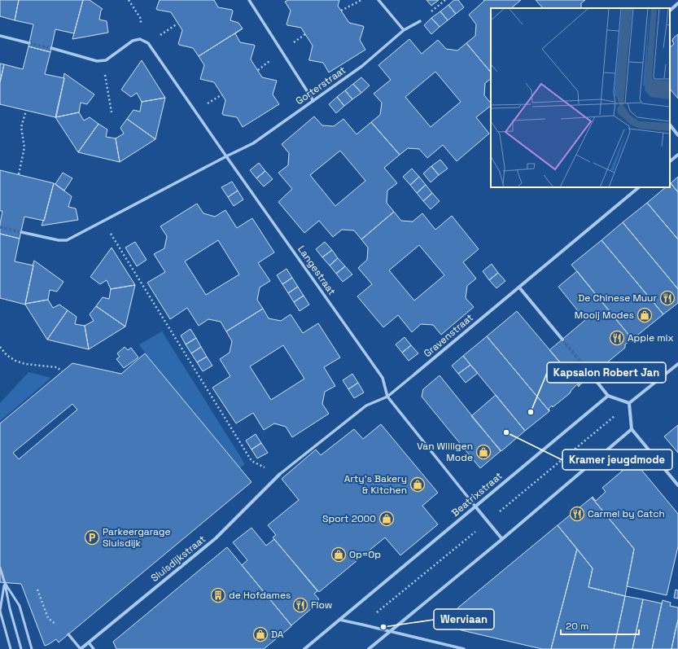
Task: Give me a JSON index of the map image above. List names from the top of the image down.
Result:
{
  "streets": {
    "street": [
      "Gorterstraat",
      "Langestraat",
      "Gravenstraat",
      "Beatrixstraat",
      "Sluisdijkstraat"
    ]
  },
  "crossings": [
    ["Gorterstraat", "Langestraat"],
    ["Langestraat", "Gravenstraat"],
    ["Langestraat", "Beatrixstraat"]
  ],
  "places": {
    "restaurant": [
      "De Chinese Muur",
      "Apple mix",
      "Carmel by Catch",
      "Flow"
    ],
    "shop": [
      "Mooij Modes",
      "Van Willigen Mode",
      "Arty's Bakery & Kitchen",
      "Sport 2000",
      "Op=Op",
      "DA"
    ],
    "other": ["Kapsalon Robert Jan", "Kramer jeugdmode", "Werviaan"],
    "parking": ["Parkeergarage Sluisdijk"],
    "building": ["de Hofdames"]
  },
  "scale_bar": "20 m"
}
